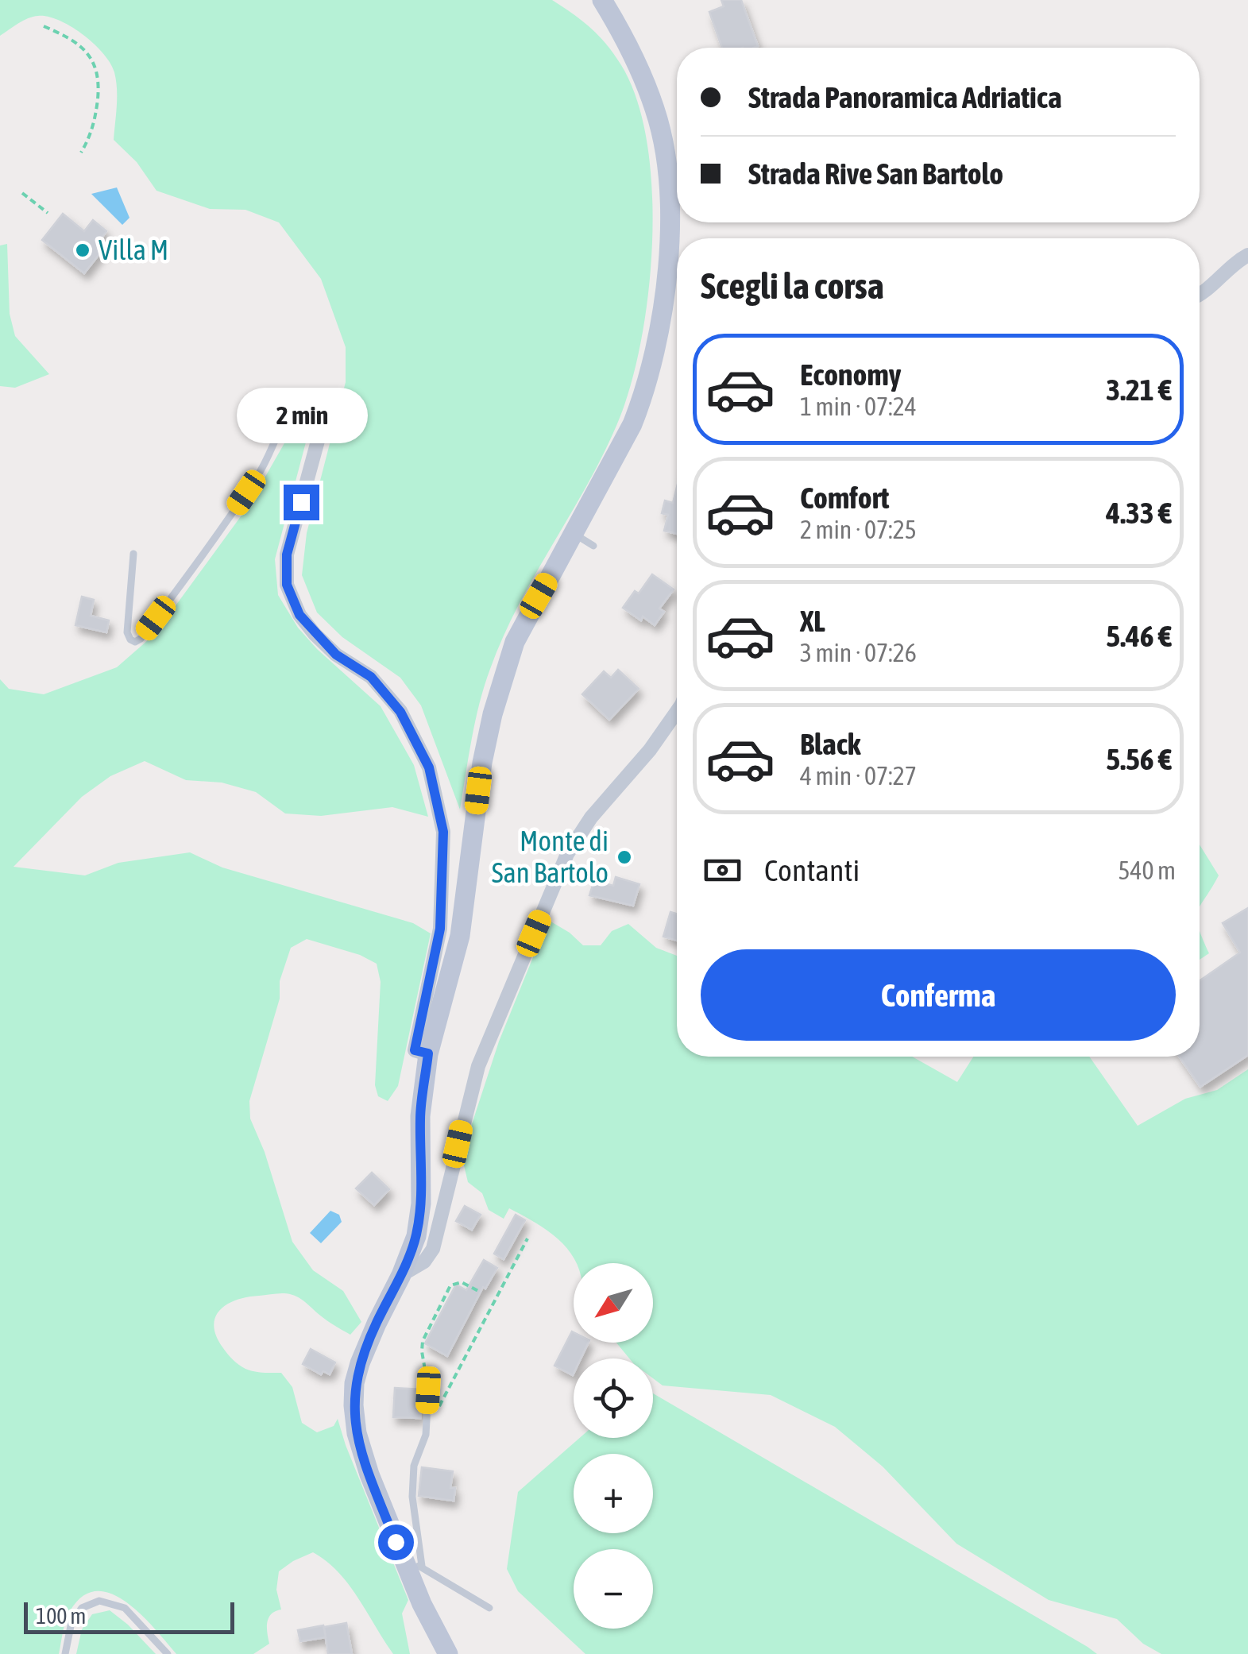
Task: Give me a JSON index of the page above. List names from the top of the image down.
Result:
{
  "places": ["Villa M", "Monte di San Bartolo"],
  "scale_bar": "100 m",
  "north": "bottom left",
  "page": {
    "banner": ["Strada Panoramica Adriatica", "Strada Rive San Bartolo"],
    "heading": "Scegli la corsa",
    "list": [
      {
        "name": "Economy",
        "note": "1 min · 07:24",
        "value": "3.21 €"
      },
      {
        "name": "Comfort",
        "note": "2 min · 07:25",
        "value": "4.33 €"
      },
      {
        "name": "XL",
        "note": "3 min · 07:26",
        "value": "5.46 €"
      },
      {
        "name": "Black",
        "note": "4 min · 07:27",
        "value": "5.56 €"
      }
    ],
    "bubble": "2 min",
    "pay": ["Contanti", "540 m"],
    "buttons": "Conferma",
    "map_buttons": ["+", "−"],
    "scale": "100 m"
  }
}
